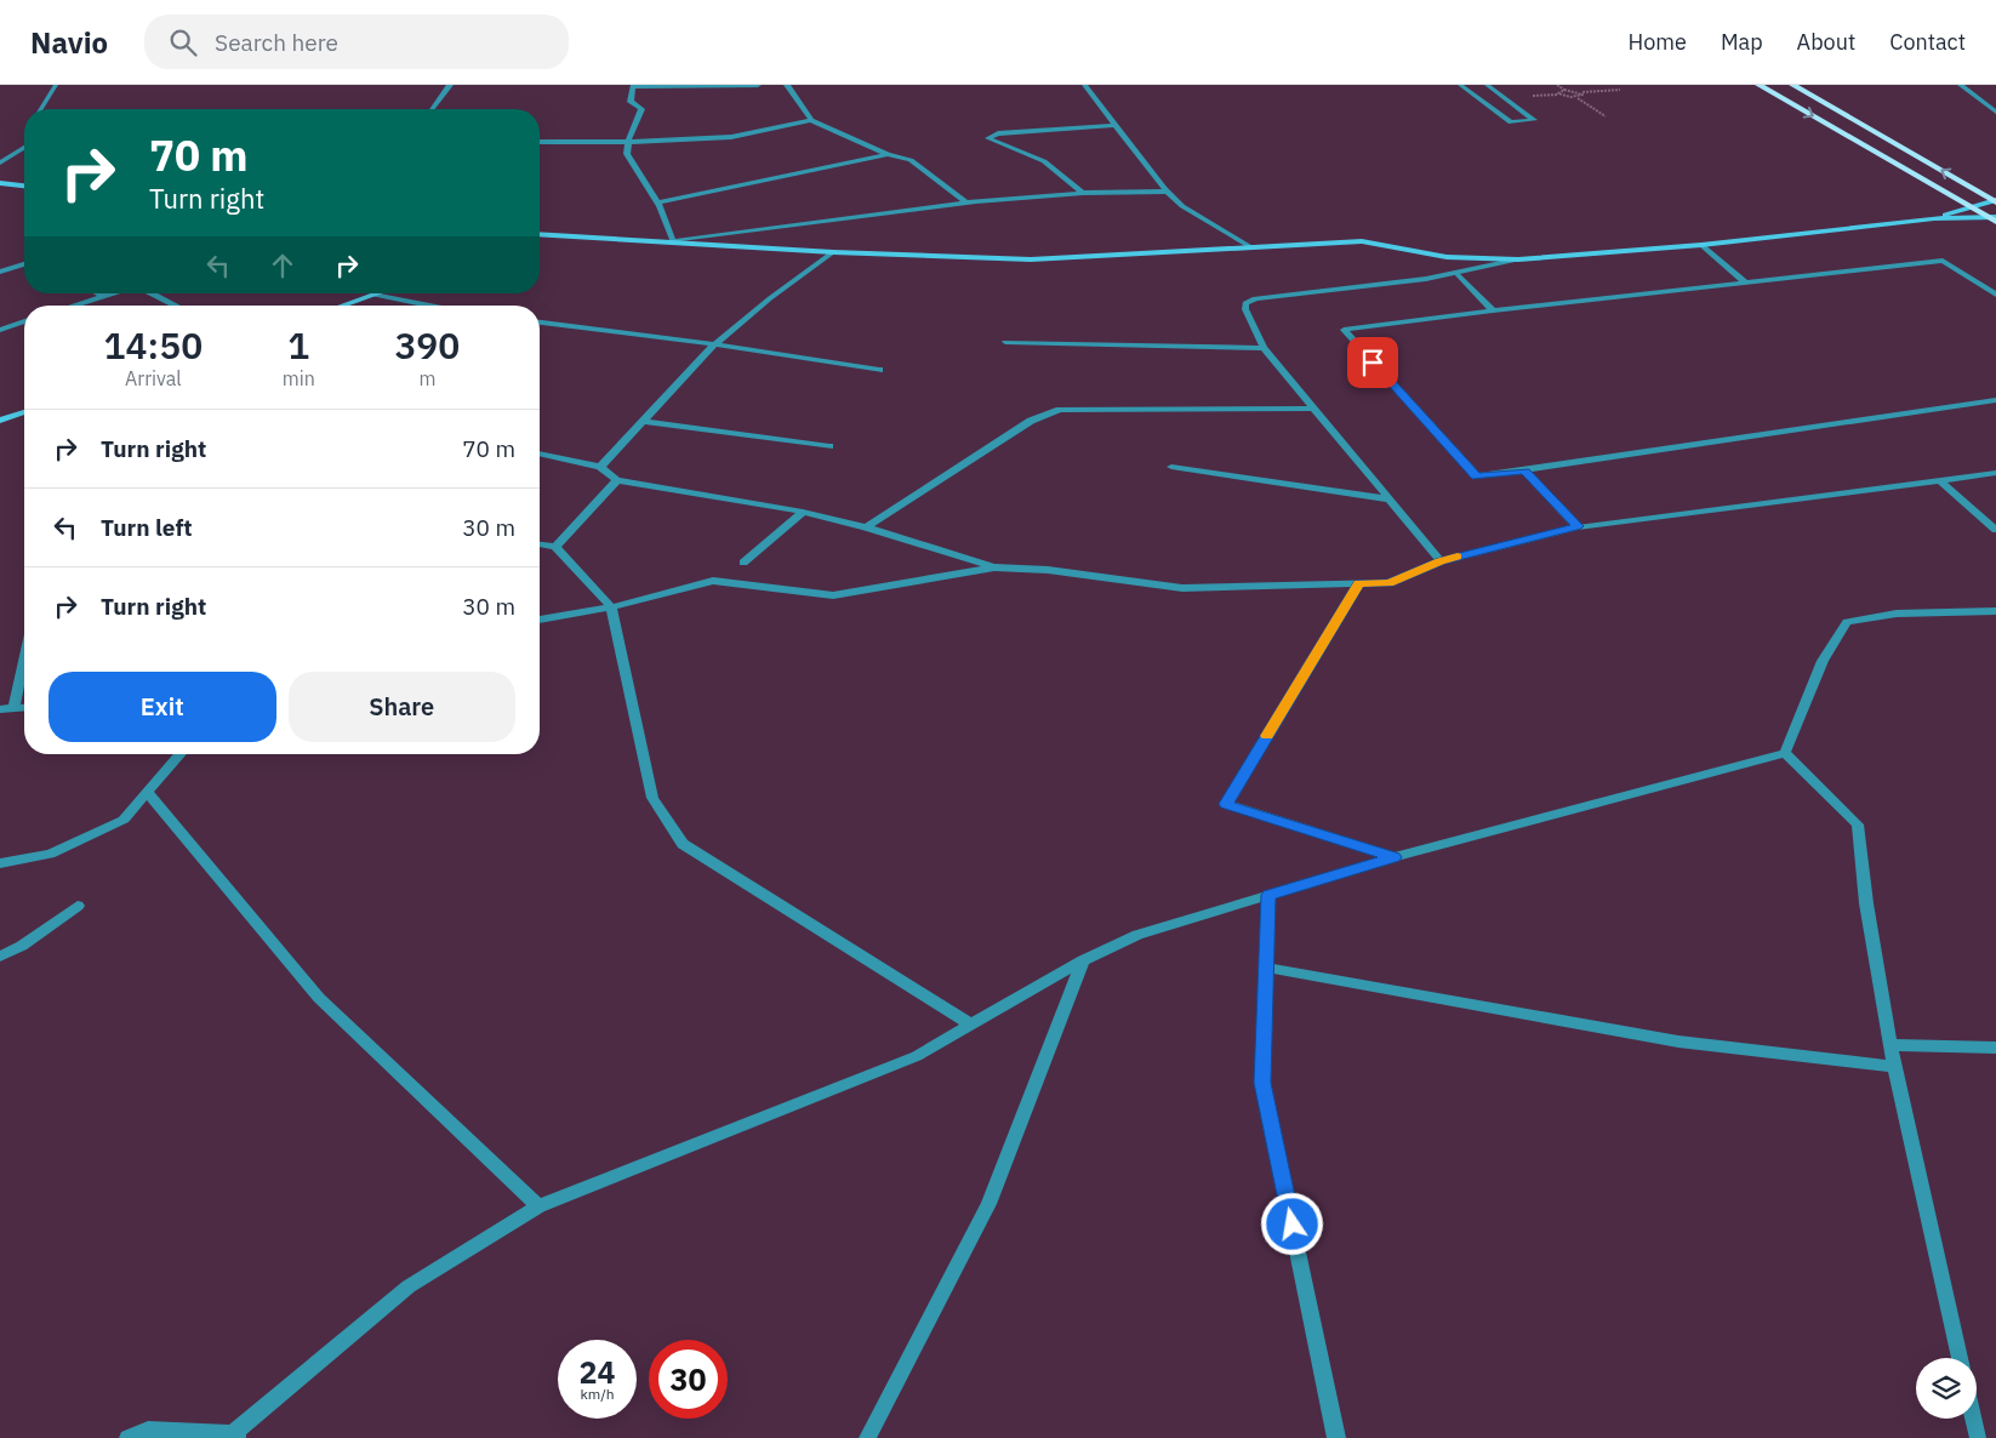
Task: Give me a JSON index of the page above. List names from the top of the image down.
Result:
{
  "page": {
    "header": "Navio",
    "search": "Search here",
    "nav": [
      "Home",
      "Map",
      "About",
      "Contact"
    ],
    "turn": ["70 m", "Turn right"],
    "eta": [
      "14:50",
      "Arrival",
      "1",
      "min",
      "390",
      "m"
    ],
    "list": [
      {
        "name": "Turn right",
        "value": "70 m"
      },
      {
        "name": "Turn left",
        "value": "30 m"
      },
      {
        "name": "Turn right",
        "value": "30 m"
      }
    ],
    "buttons": ["Exit", "Share"],
    "speed": "24 km/h",
    "limit": "30"
  }
}
